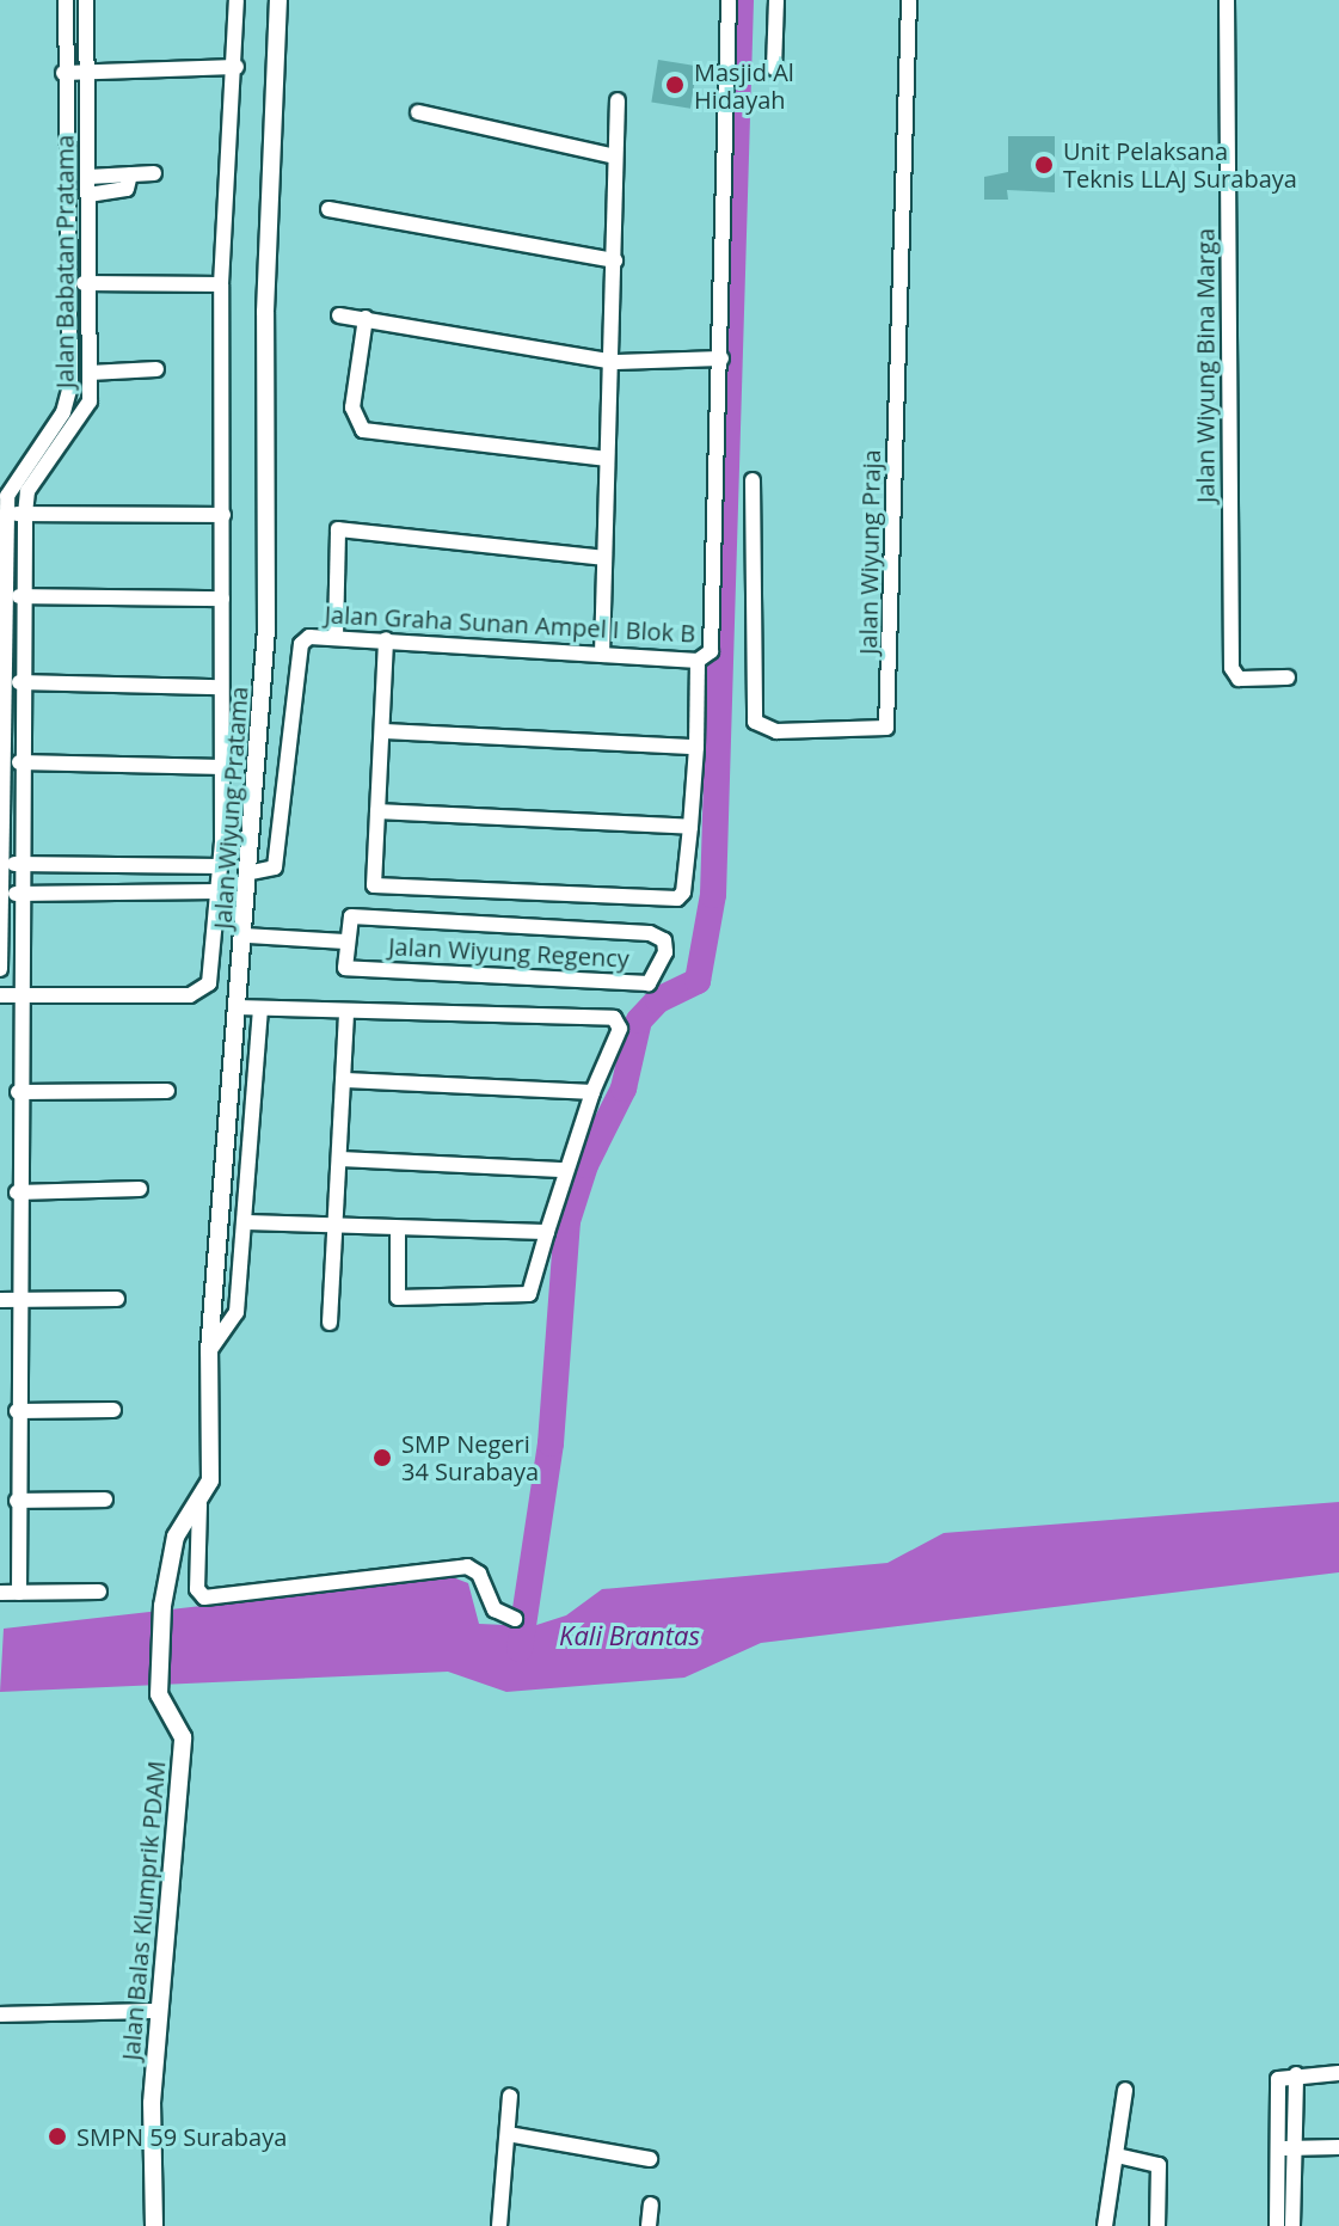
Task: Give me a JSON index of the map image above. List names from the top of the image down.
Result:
{
  "streets": {
    "street": [
      "Jalan Babatan Pratama",
      "Jalan Wiyung Bina Marga",
      "Jalan Wiyung Praja",
      "Jalan Graha Sunan Ampel I Blok B",
      "Jalan Wiyung Pratama",
      "Jalan Wiyung Regency",
      "Jalan Balas Klumprik PDAM"
    ]
  },
  "crossings": [
    ["Jalan Babatan Pratama", "Jalan Wiyung Pratama"],
    ["Jalan Graha Sunan Ampel I Blok B", "Jalan Wiyung Pratama"],
    ["Jalan Wiyung Pratama", "Jalan Balas Klumprik PDAM"]
  ],
  "water": ["Kali Brantas"],
  "places": [
    "Masjid Al Hidayah",
    "Unit Pelaksana Teknis LLAJ Surabaya",
    "SMP Negeri 34 Surabaya",
    "SMPN 59 Surabaya"
  ]
}
